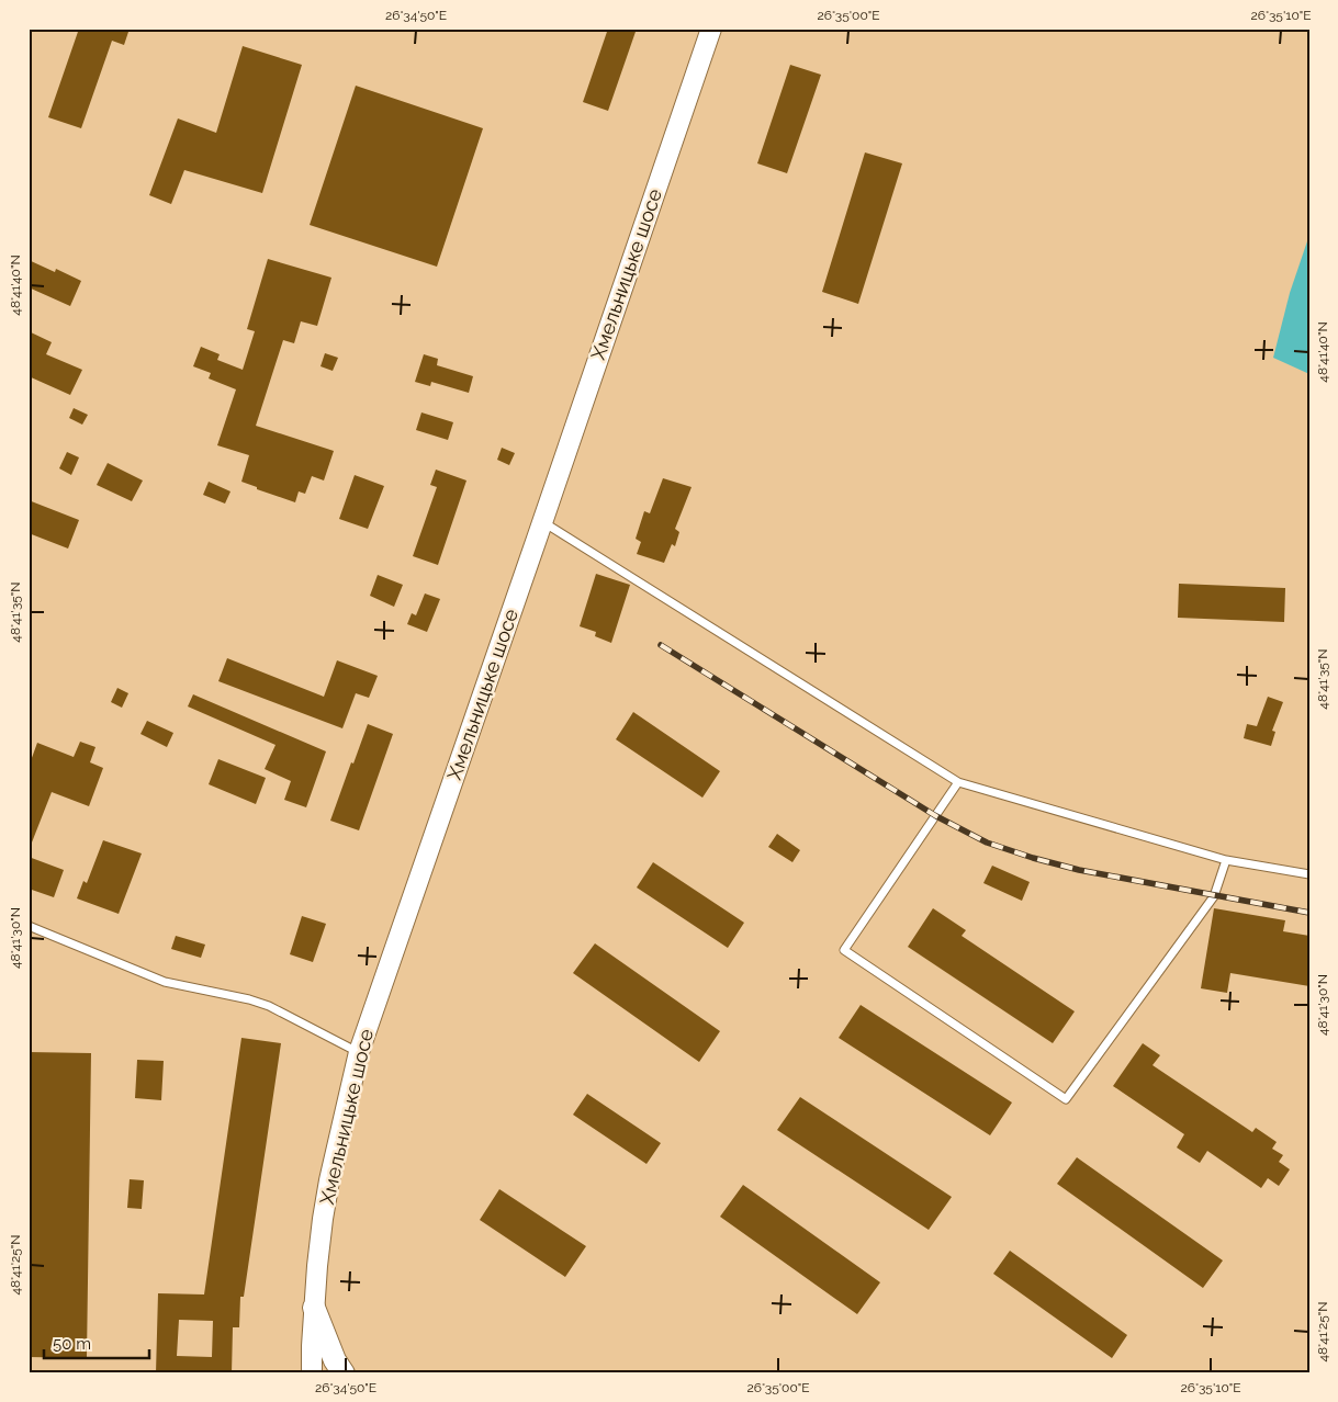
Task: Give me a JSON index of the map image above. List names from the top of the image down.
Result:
{
  "streets": {
    "street": ["Хмельницьке шосе"]
  },
  "scale_bar": "50 m",
  "coordinates": [
    "26°34'50\"E",
    "26°35'00\"E",
    "26°35'10\"E",
    "48°41'40\"N",
    "48°41'35\"N",
    "48°41'30\"N",
    "48°41'25\"N"
  ]
}
